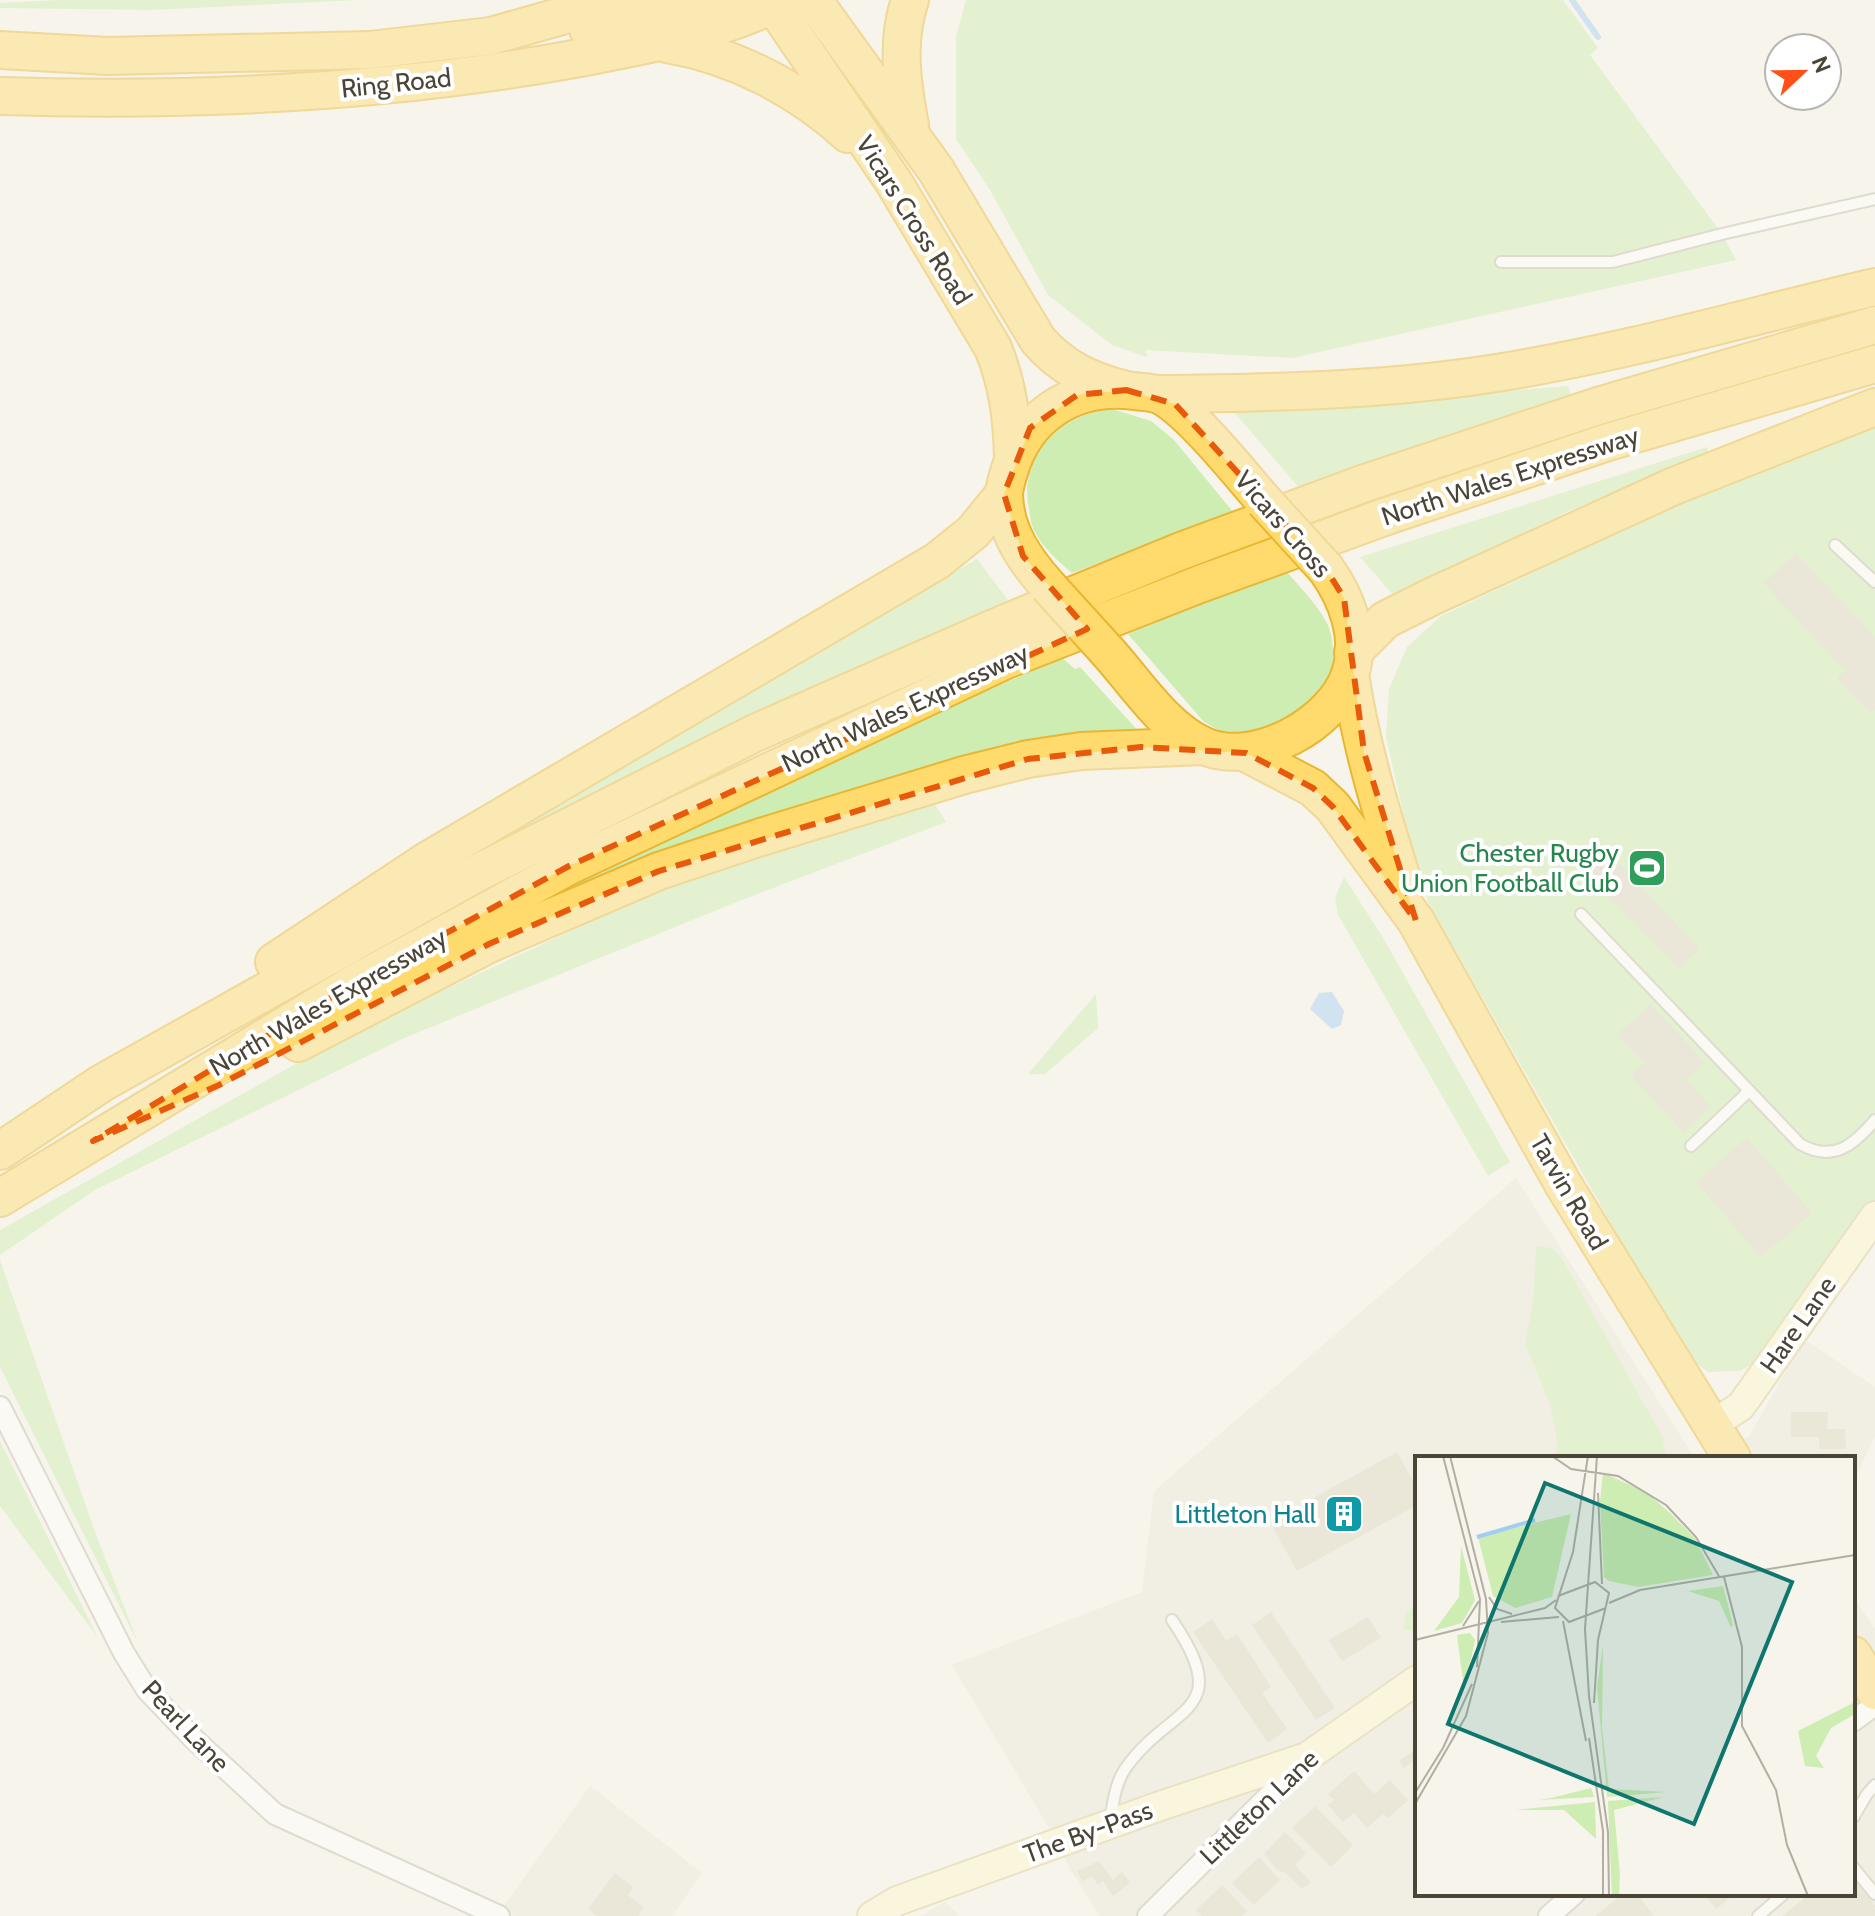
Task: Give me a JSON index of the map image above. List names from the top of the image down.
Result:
{
  "streets": {
    "highway": [
      "Ring Road",
      "Vicars Cross Road",
      "North Wales Expressway",
      "Vicars Cross",
      "Tarvin Road"
    ],
    "street": [
      "Hare Lane",
      "Pearl Lane",
      "Littleton Lane",
      "The By-Pass"
    ]
  },
  "crossings": [
    ["Ring Road", "Vicars Cross Road"],
    ["Vicars Cross Road", "Vicars Cross"],
    ["Tarvin Road", "Hare Lane"],
    ["Littleton Lane", "The By-Pass"]
  ],
  "places": {
    "sports": ["Chester Rugby Union Football Club"],
    "building": ["Littleton Hall"]
  },
  "north": "right"
}
